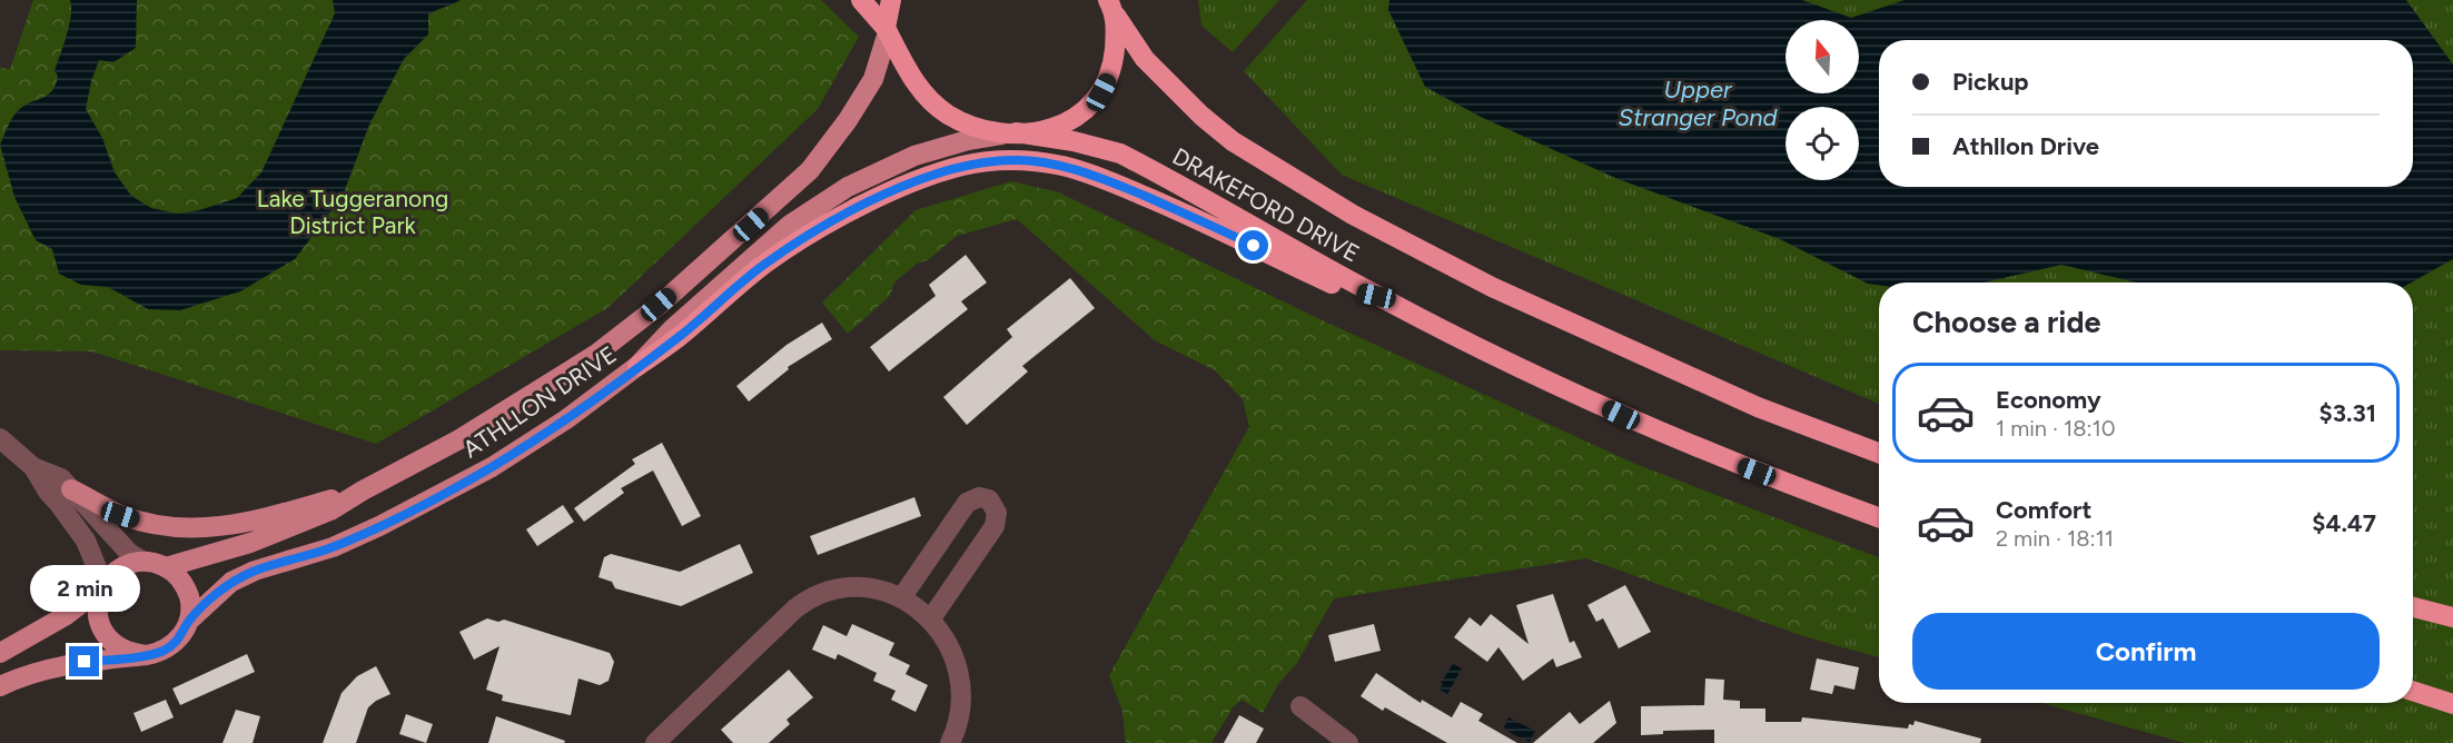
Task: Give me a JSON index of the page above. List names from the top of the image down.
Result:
{
  "streets": {
    "highway": ["DRAKEFORD DRIVE"],
    "main road": ["ATHLLON DRIVE"]
  },
  "crossings": [
    ["DRAKEFORD DRIVE", "ATHLLON DRIVE"]
  ],
  "water": ["Upper Stranger Pond"],
  "parks": ["Lake Tuggeranong District Park"],
  "north": "top",
  "page": {
    "banner": ["Pickup", "Athllon Drive"],
    "heading": "Choose a ride",
    "list": [
      {
        "name": "Economy",
        "note": "1 min · 18:10",
        "value": "$3.31"
      },
      {
        "name": "Comfort",
        "note": "2 min · 18:11",
        "value": "$4.47"
      }
    ],
    "bubble": "2 min",
    "buttons": "Confirm"
  }
}
